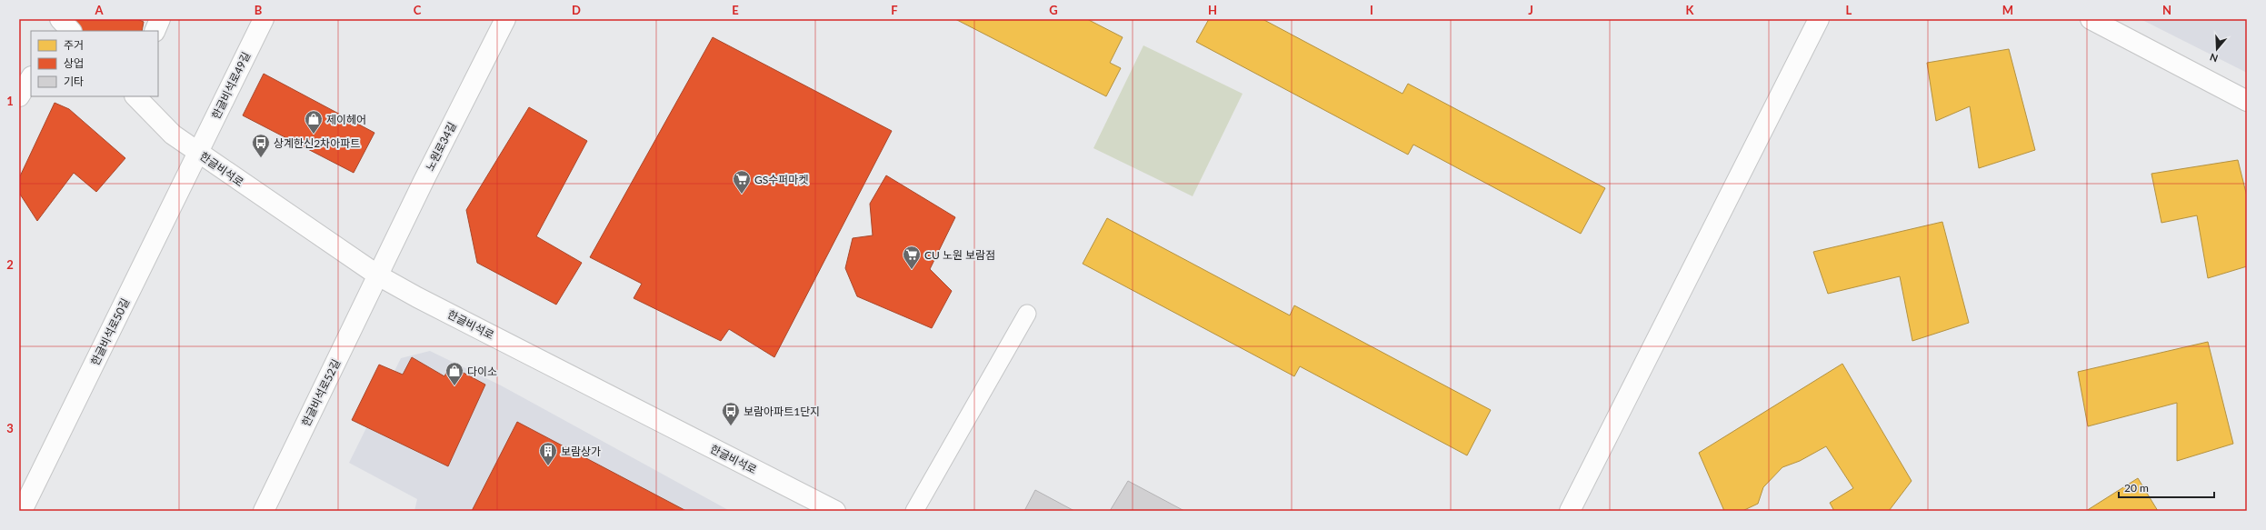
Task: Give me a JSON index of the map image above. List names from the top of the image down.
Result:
{
  "streets": {
    "street": [
      "한글비석로49길",
      "노원로34길",
      "한글비석로",
      "한글비석로50길",
      "한글비석로52길"
    ]
  },
  "crossings": [
    ["한글비석로49길", "한글비석로"],
    ["한글비석로49길", "한글비석로50길"],
    ["노원로34길", "한글비석로"],
    ["노원로34길", "한글비석로52길"],
    ["한글비석로", "한글비석로50길"],
    ["한글비석로", "한글비석로52길"]
  ],
  "places": {
    "shop": ["제이헤어", "다이소"],
    "bus stop": ["상계한신2차아파트", "보람아파트1단지"],
    "supermarket": ["GS수퍼마켓", "CU 노원 보람점"],
    "building": ["보람상가"]
  },
  "legend": ["주거", "상업", "기타"],
  "scale_bar": "20 m",
  "north": "bottom",
  "grid": {
    "columns": [
      "A",
      "B",
      "C",
      "D",
      "E",
      "F",
      "G",
      "H",
      "I",
      "J",
      "K",
      "L",
      "M",
      "N"
    ],
    "rows": ["1", "2", "3"]
  }
}
